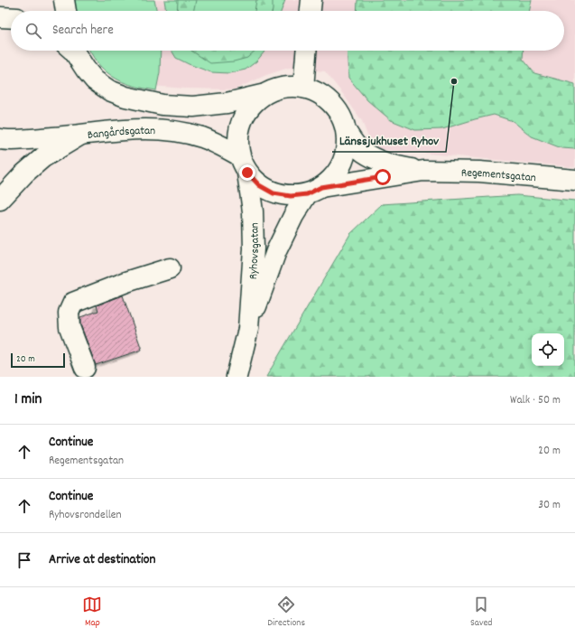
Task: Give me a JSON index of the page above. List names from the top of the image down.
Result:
{
  "streets": {
    "main road": ["Bangårdsgatan", "Regementsgatan", "Ryhovsgatan"]
  },
  "crossings": [
    ["Bangårdsgatan", "Regementsgatan"],
    ["Bangårdsgatan", "Ryhovsgatan"],
    ["Regementsgatan", "Ryhovsgatan"]
  ],
  "places": ["Länssjukhuset Ryhov"],
  "scale_bar": "20 m",
  "page": {
    "search": "Search here",
    "scale": "20 m",
    "heading": ["1 min", "Walk · 50 m"],
    "list": [
      ["Continue", "Regementsgatan", "20 m"],
      ["Continue", "Ryhovsrondellen", "30 m"],
      "Arrive at destination"
    ],
    "nav": ["Map", "Directions", "Saved"]
  }
}
